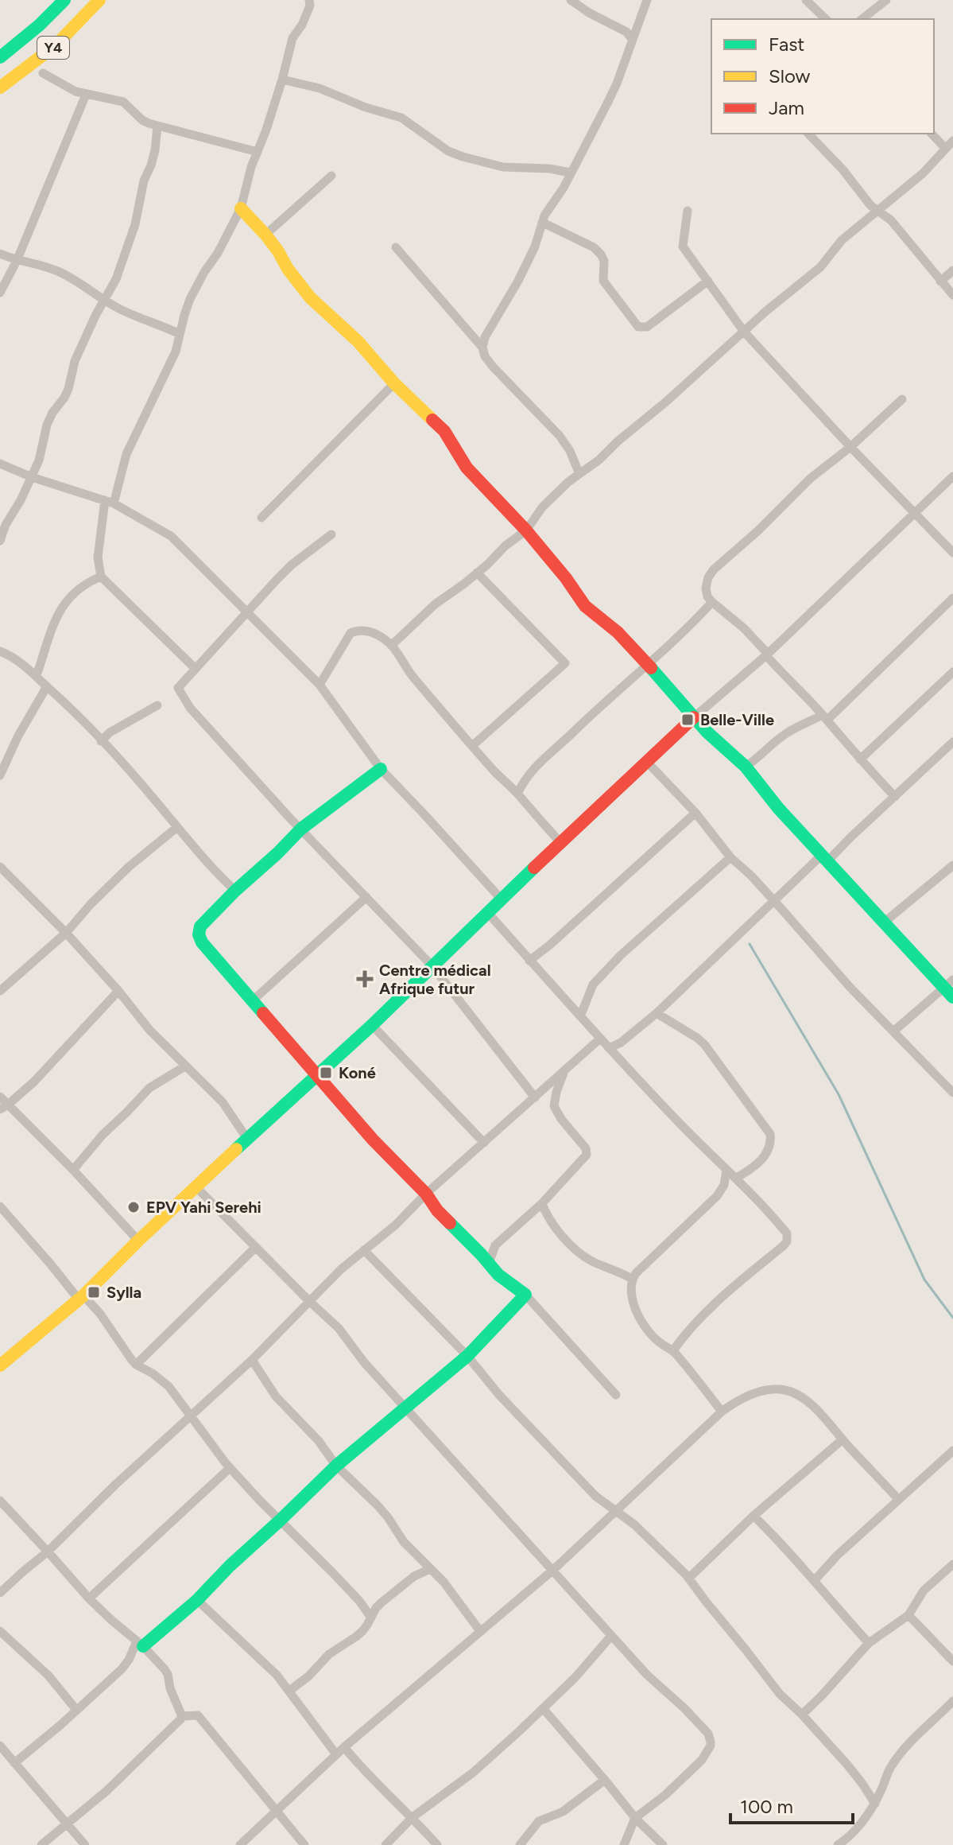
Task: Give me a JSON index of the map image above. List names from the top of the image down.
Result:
{
  "streets": {
    "main road": ["Y4"]
  },
  "places": {
    "transit": ["Belle-Ville", "Koné", "Sylla"],
    "health": ["Centre médical Afrique futur"],
    "other": ["EPV Yahi Serehi"]
  },
  "legend": ["Fast", "Slow", "Jam"],
  "scale_bar": "100 m"
}
